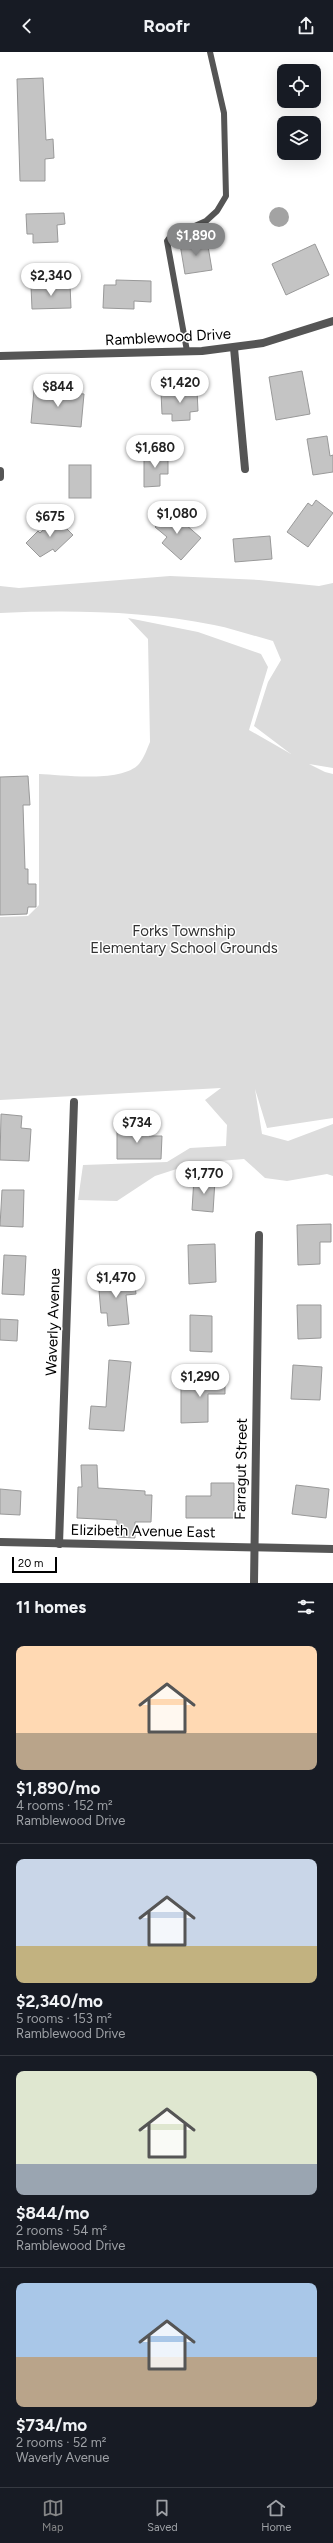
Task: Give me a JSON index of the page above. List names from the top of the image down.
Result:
{
  "streets": {
    "street": [
      "Ramblewood Drive",
      "Waverly Avenue",
      "Farragut Street",
      "Elizibeth Avenue East"
    ]
  },
  "crossings": [
    ["Waverly Avenue", "Elizibeth Avenue East"],
    ["Farragut Street", "Elizibeth Avenue East"]
  ],
  "parks": ["Forks Township Elementary School Grounds"],
  "scale_bar": "20 m",
  "page": {
    "header": "Roofr",
    "price": [
      "$1,890",
      "$2,340",
      "$1,420",
      "$844",
      "$1,680",
      "$1,080",
      "$675",
      "$734",
      "$1,770",
      "$1,470",
      "$1,290"
    ],
    "scale": "20 m",
    "heading": "11 homes",
    "list": [
      {
        "name": "$1,890/mo",
        "note": "4 rooms · 152 m² · Ramblewood Drive"
      },
      {
        "name": "$2,340/mo",
        "note": "5 rooms · 153 m² · Ramblewood Drive"
      },
      {
        "name": "$844/mo",
        "note": "2 rooms · 54 m² · Ramblewood Drive"
      },
      {
        "name": "$734/mo",
        "note": "2 rooms · 52 m² · Waverly Avenue"
      }
    ],
    "tabs": ["Map", "Saved", "Home"]
  }
}
